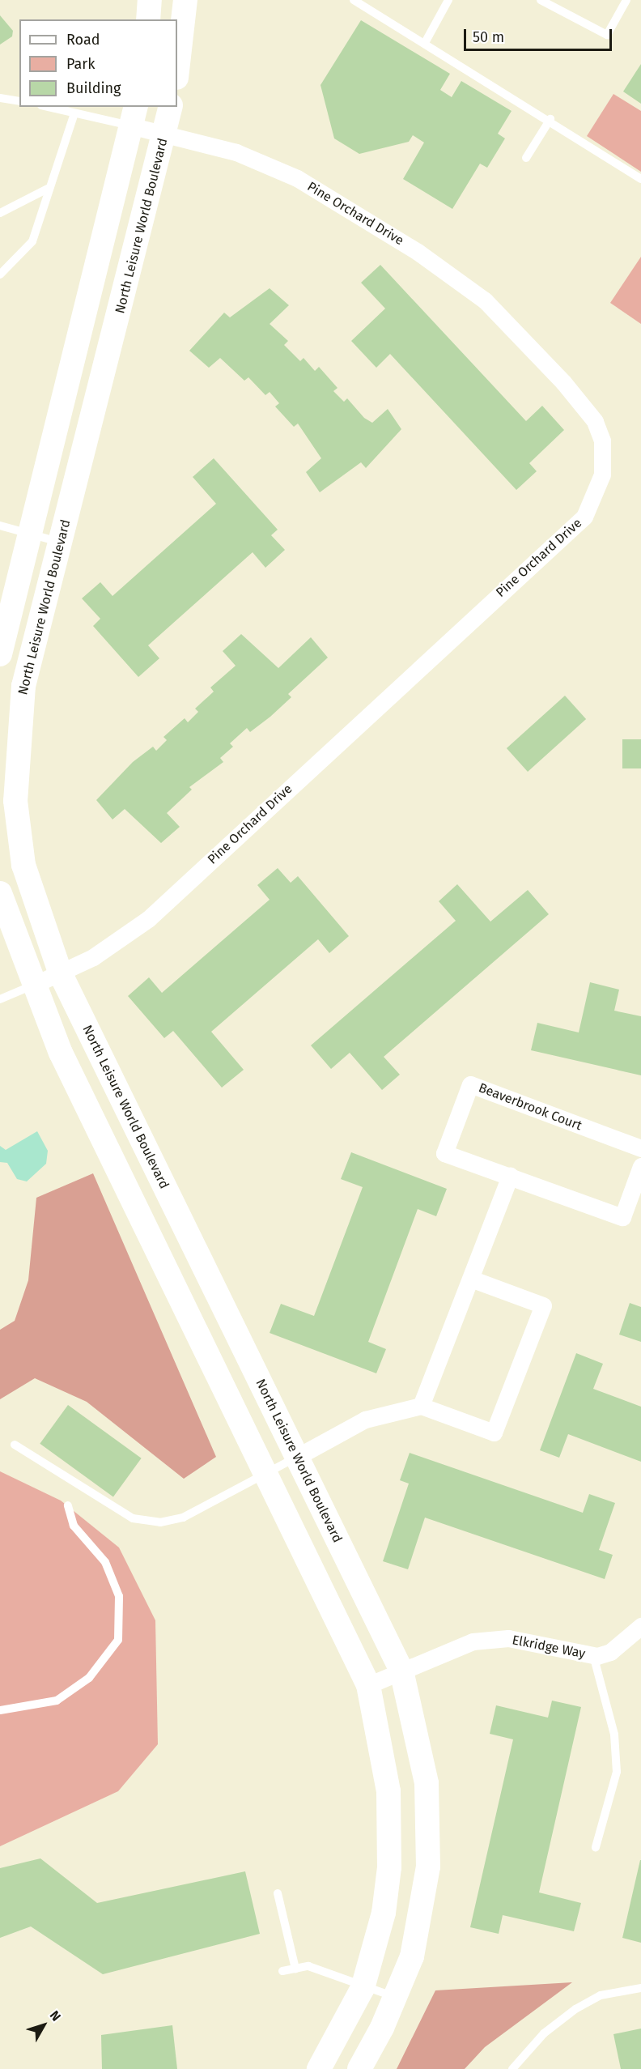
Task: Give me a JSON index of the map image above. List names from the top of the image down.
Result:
{
  "streets": {
    "street": [
      "Pine Orchard Drive",
      "North Leisure World Boulevard",
      "Beaverbrook Court",
      "Elkridge Way"
    ]
  },
  "crossings": [
    ["Pine Orchard Drive", "North Leisure World Boulevard"],
    ["North Leisure World Boulevard", "Elkridge Way"]
  ],
  "legend": ["Road", "Park", "Building"],
  "scale_bar": "50 m",
  "north": "top right"
}
